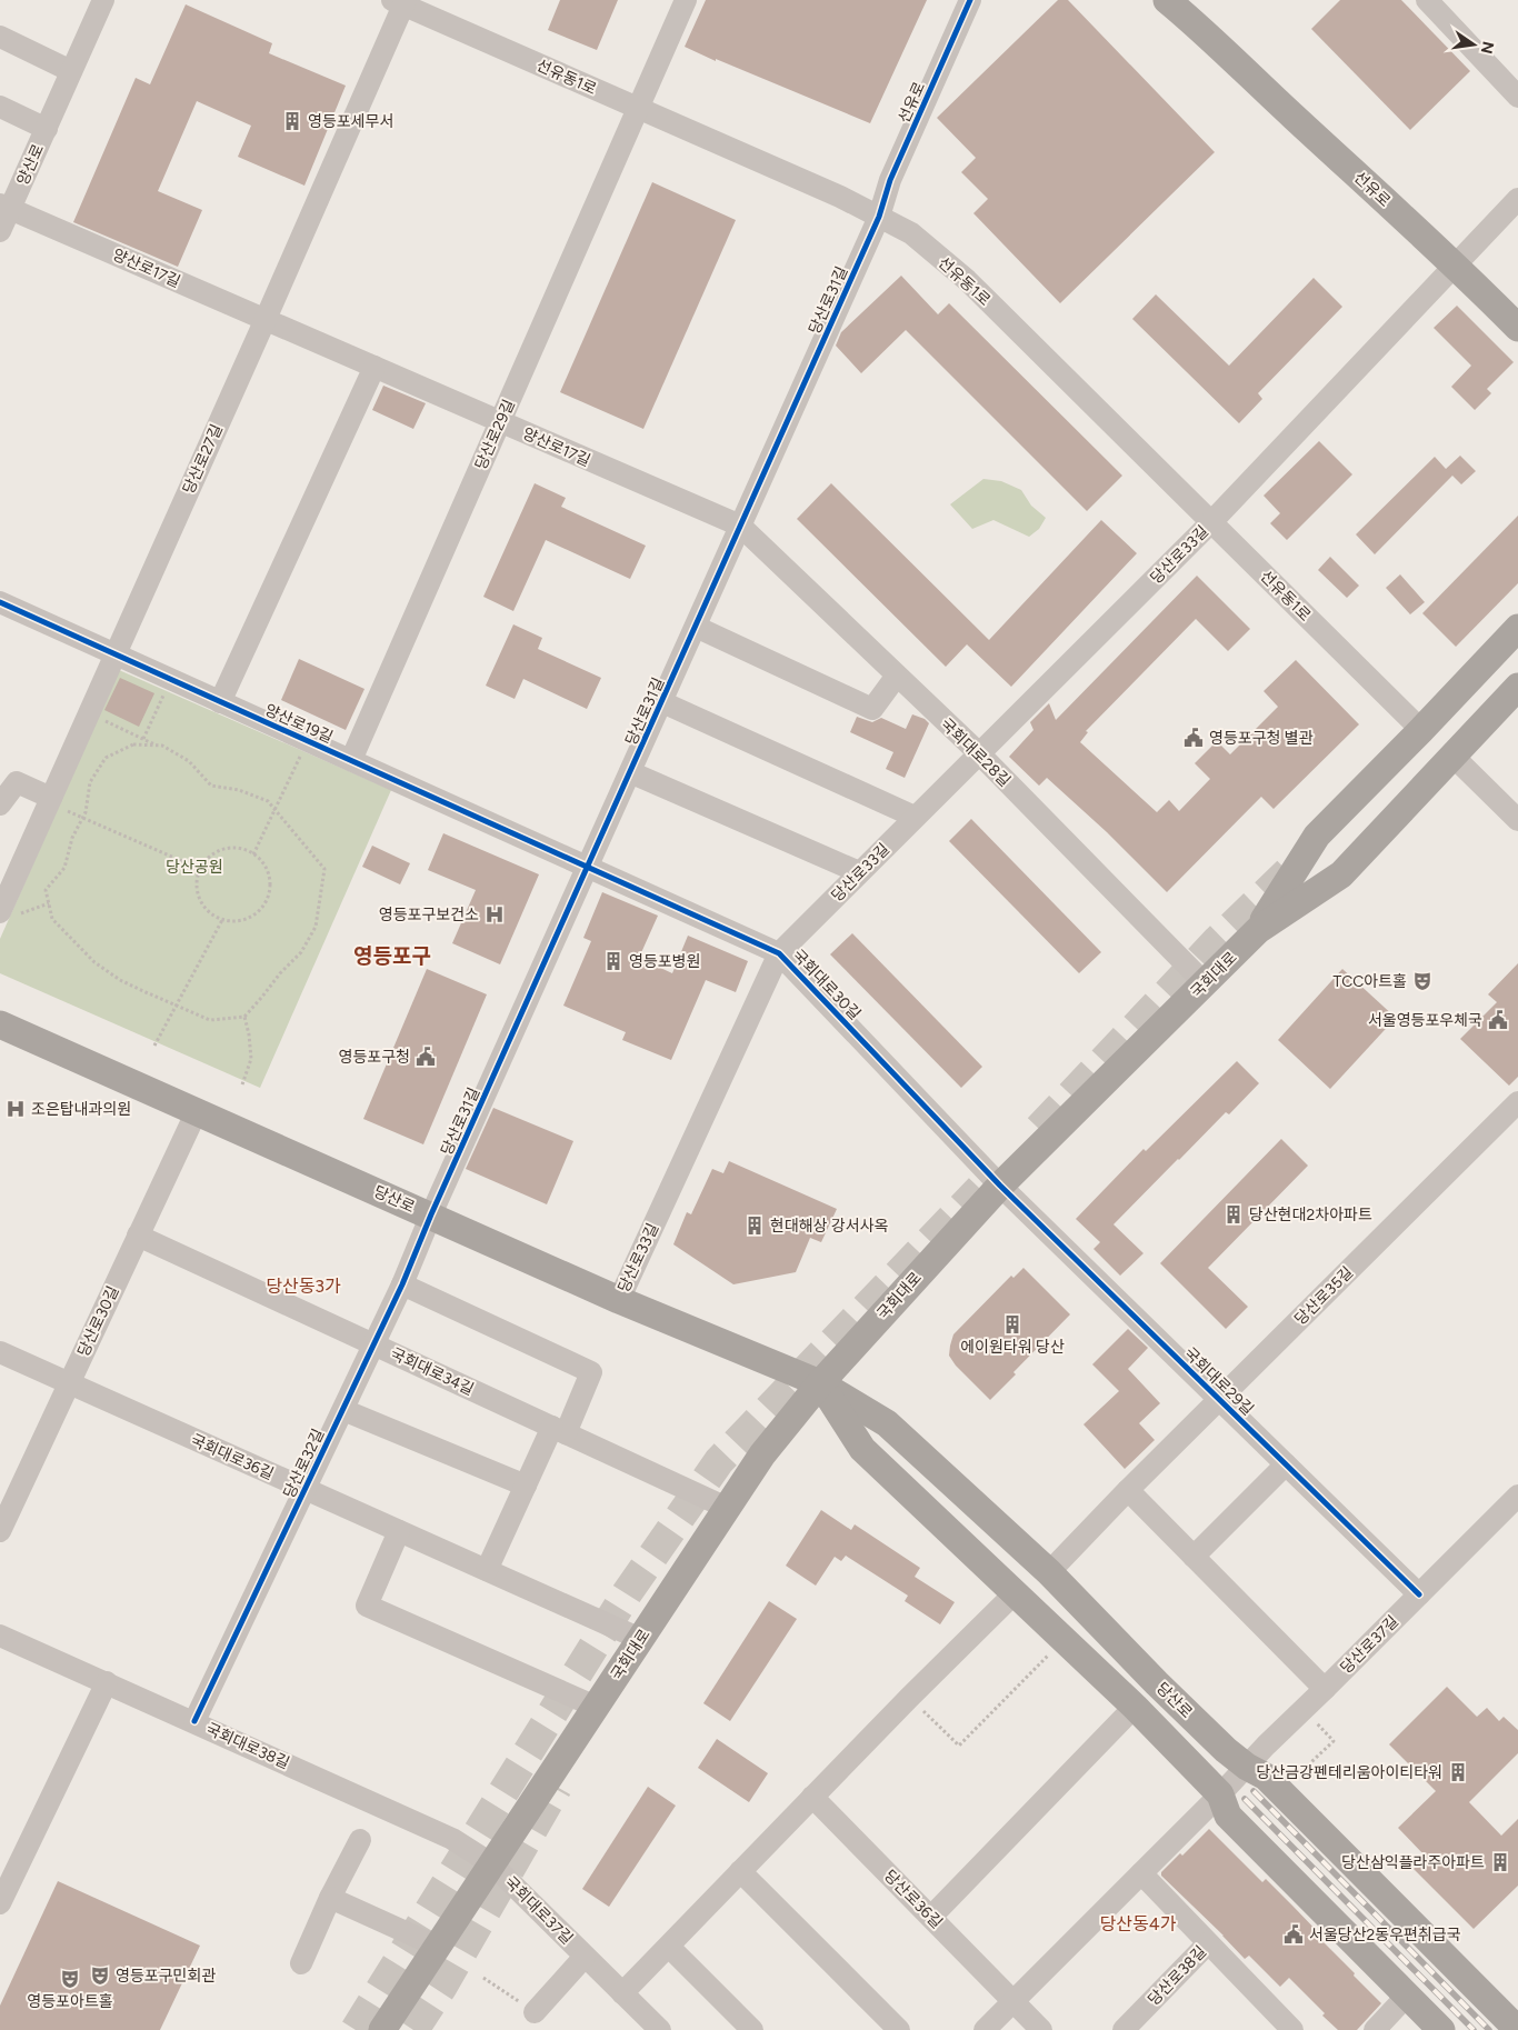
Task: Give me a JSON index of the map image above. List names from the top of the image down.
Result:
{
  "streets": {
    "main road": ["선유로", "국회대로", "당산로"],
    "street": [
      "선유동1로",
      "양산로",
      "양산로17길",
      "당산로31길",
      "당산로29길",
      "당산로27길",
      "당산로33길",
      "양산로19길",
      "국회대로28길",
      "국회대로30길",
      "당산로35길",
      "당산로30길",
      "국회대로34길",
      "국회대로29길",
      "국회대로36길",
      "당산로32길",
      "당산로37길",
      "국회대로38길",
      "당산로36길",
      "국회대로37길",
      "당산로38길"
    ]
  },
  "crossings": [
    ["선유동1로", "선유로"],
    ["선유동1로", "당산로31길"],
    ["선유동1로", "당산로29길"],
    ["선유동1로", "당산로27길"],
    ["선유동1로", "당산로33길"],
    ["선유동1로", "국회대로"],
    ["선유로", "당산로31길"],
    ["양산로", "양산로17길"],
    ["양산로17길", "당산로31길"],
    ["양산로17길", "당산로29길"],
    ["양산로17길", "당산로27길"],
    ["양산로17길", "국회대로28길"],
    ["당산로31길", "당산로33길"],
    ["당산로31길", "양산로19길"],
    ["당산로31길", "국회대로28길"],
    ["당산로31길", "국회대로30길"],
    ["당산로31길", "당산로"],
    ["당산로31길", "당산로32길"],
    ["당산로29길", "양산로19길"],
    ["당산로27길", "양산로19길"],
    ["당산로33길", "국회대로28길"],
    ["당산로33길", "국회대로30길"],
    ["당산로33길", "당산로"],
    ["양산로19길", "국회대로30길"],
    ["국회대로28길", "국회대로"],
    ["국회대로", "국회대로30길"],
    ["국회대로", "당산로"],
    ["국회대로", "국회대로34길"],
    ["국회대로", "국회대로29길"],
    ["국회대로", "국회대로36길"],
    ["국회대로", "국회대로38길"],
    ["국회대로", "국회대로37길"],
    ["국회대로30길", "국회대로29길"],
    ["당산로", "당산로35길"],
    ["당산로", "당산로30길"],
    ["당산로", "당산로32길"],
    ["당산로", "당산로37길"],
    ["당산로35길", "국회대로29길"],
    ["당산로30길", "국회대로34길"],
    ["당산로30길", "국회대로36길"],
    ["국회대로34길", "당산로32길"],
    ["국회대로29길", "당산로37길"],
    ["국회대로36길", "당산로32길"],
    ["당산로32길", "국회대로38길"],
    ["국회대로38길", "국회대로37길"]
  ],
  "districts": ["영등포구", "당산동3가", "당산동4가"],
  "parks": ["당산공원"],
  "places": {
    "building": [
      "영등포세무서",
      "영등포병원",
      "당산현대2차아파트",
      "현대해상 강서사옥",
      "에이원타워 당산",
      "당산금강펜테리움아이티타워",
      "당산삼익플라주아파트"
    ],
    "public building": [
      "영등포구청 별관",
      "서울영등포우체국",
      "영등포구청",
      "서울당산2동우편취급국"
    ],
    "hospital": ["영등포구보건소", "조은탑내과의원"],
    "theatre": ["TCC아트홀", "영등포구민회관", "영등포아트홀"]
  },
  "north": "right"
}
